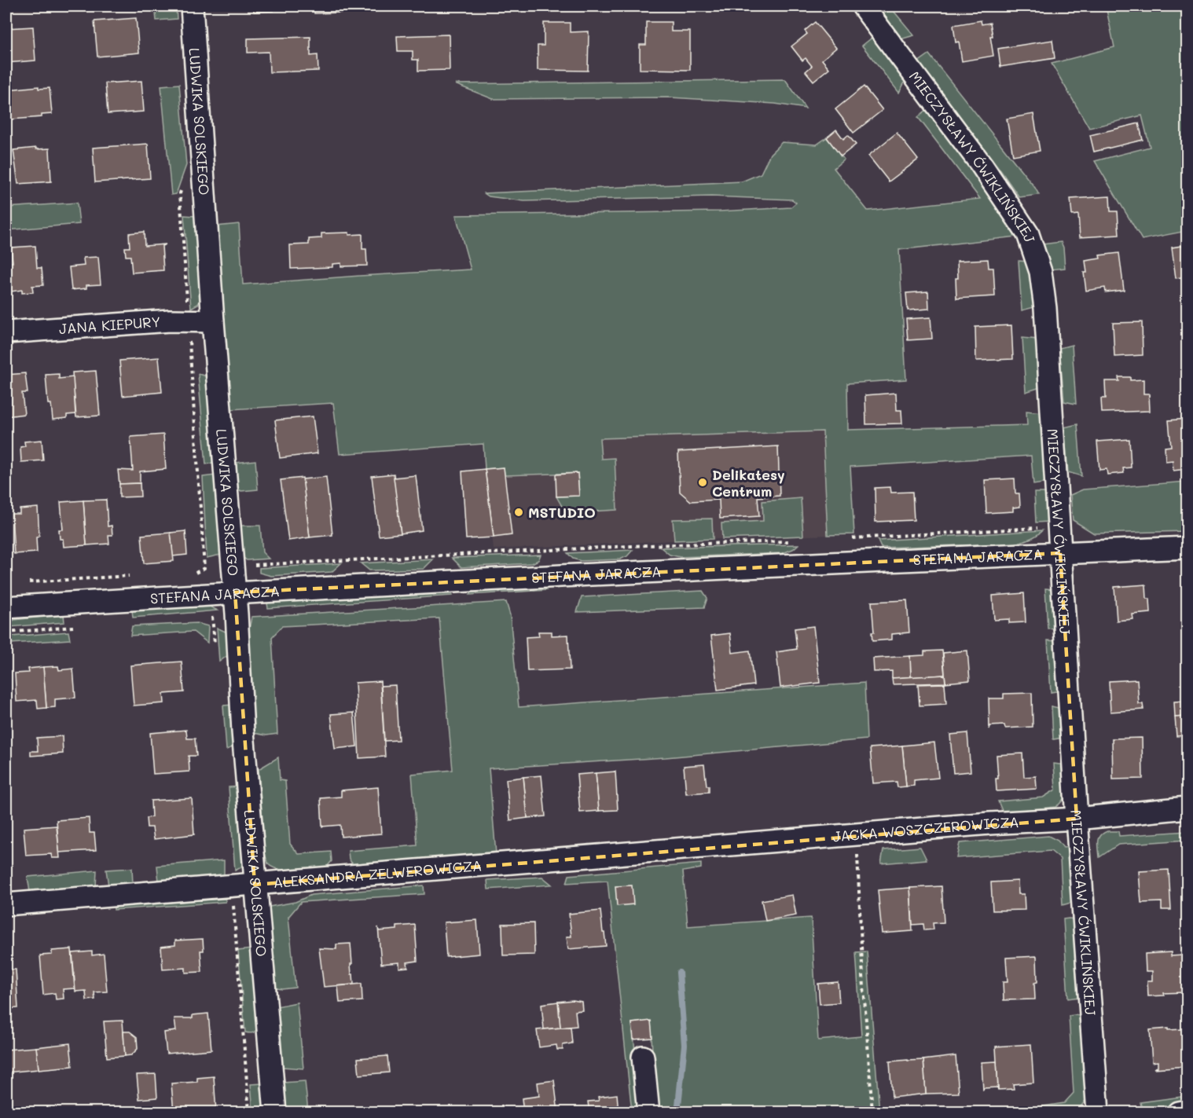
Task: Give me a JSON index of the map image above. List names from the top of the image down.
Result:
{
  "streets": {
    "street": [
      "LUDWIKA SOLSKIEGO",
      "MIECZYSŁAWY ĆWIKLIŃSKIEJ",
      "JANA KIEPURY",
      "STEFANA JARACZA",
      "JACKA WOSZCZEROWICZA",
      "ALEKSANDRA ZELWEROWICZA"
    ]
  },
  "crossings": [
    ["LUDWIKA SOLSKIEGO", "JANA KIEPURY"],
    ["LUDWIKA SOLSKIEGO", "STEFANA JARACZA"],
    ["LUDWIKA SOLSKIEGO", "ALEKSANDRA ZELWEROWICZA"],
    ["MIECZYSŁAWY ĆWIKLIŃSKIEJ", "STEFANA JARACZA"],
    ["MIECZYSŁAWY ĆWIKLIŃSKIEJ", "JACKA WOSZCZEROWICZA"],
    ["JACKA WOSZCZEROWICZA", "ALEKSANDRA ZELWEROWICZA"]
  ],
  "places": ["Delikatesy Centrum", "MSTUDIO"]
}
